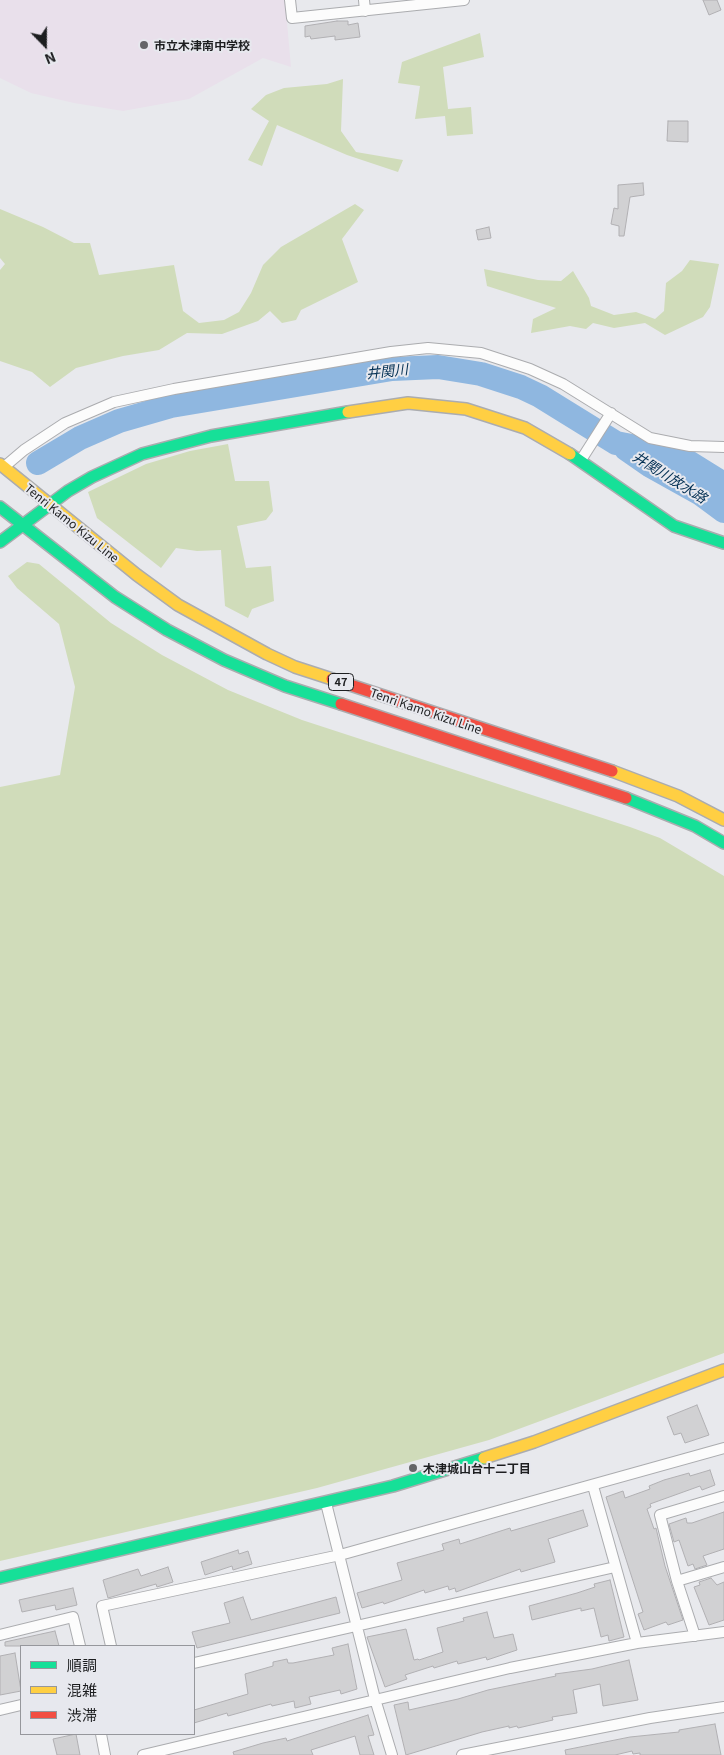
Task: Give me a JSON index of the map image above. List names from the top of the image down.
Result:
{
  "streets": {
    "main road": ["Tenri Kamo Kizu Line", "47"]
  },
  "water": ["井関川", "井関川放水路"],
  "places": ["市立木津南中学校", "木津城山台十二丁目"],
  "legend": ["順調", "混雑", "渋滞"],
  "north": "bottom"
}
